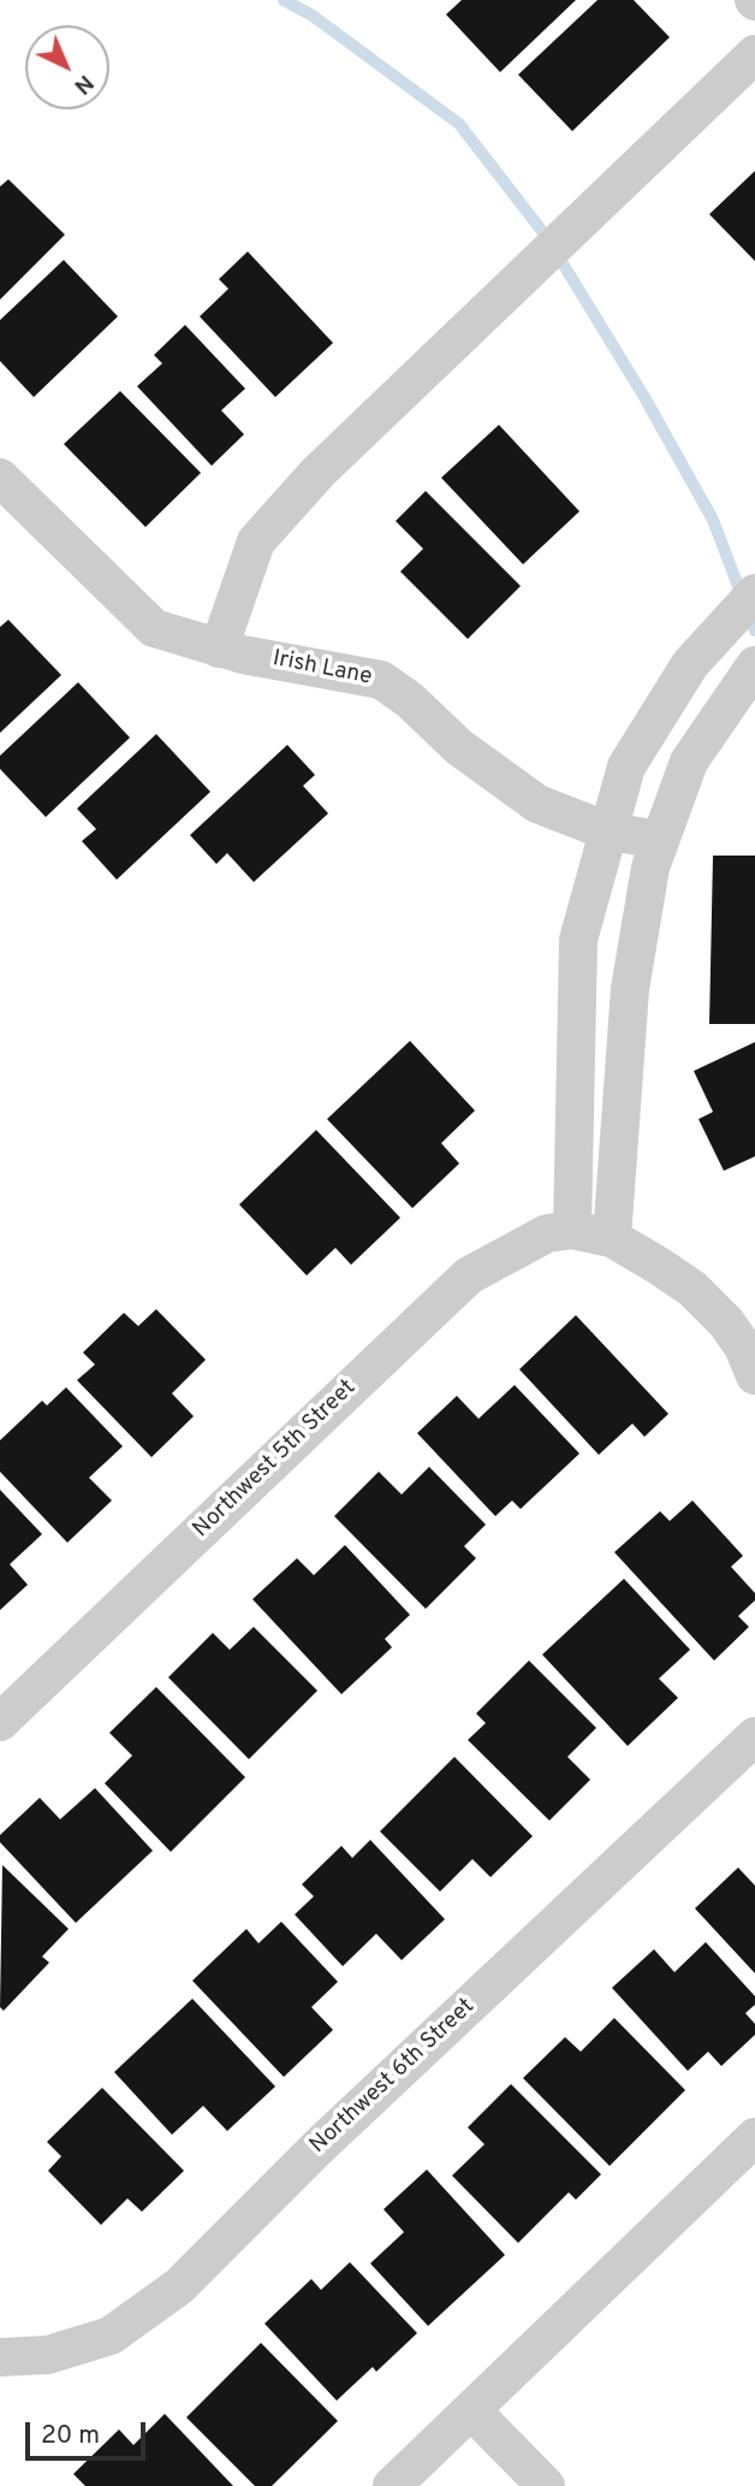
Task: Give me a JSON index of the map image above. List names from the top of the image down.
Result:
{
  "streets": {
    "street": ["Irish Lane", "Northwest 5th Street", "Northwest 6th Street"]
  },
  "scale_bar": "20 m",
  "north": "bottom right"
}
